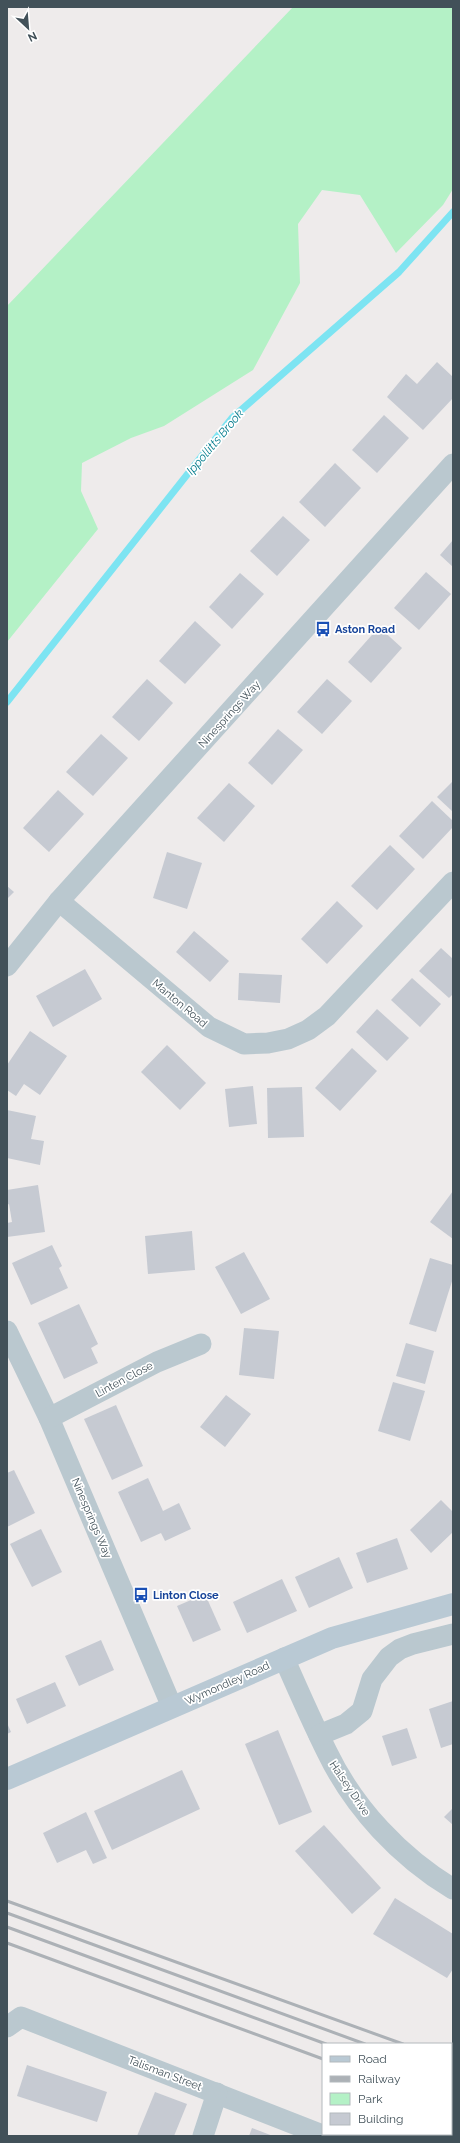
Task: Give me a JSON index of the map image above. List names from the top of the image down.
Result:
{
  "streets": {
    "street": [
      "Ninesprings Way",
      "Manton Road",
      "Linten Close",
      "Wymondley Road",
      "Halsey Drive",
      "Talisman Street"
    ]
  },
  "crossings": [
    ["Ninesprings Way", "Manton Road"],
    ["Ninesprings Way", "Linten Close"],
    ["Ninesprings Way", "Wymondley Road"],
    ["Wymondley Road", "Halsey Drive"]
  ],
  "water": ["Ippollitts Brook"],
  "places": {
    "bus stop": ["Aston Road", "Linton Close"]
  },
  "legend": [
    "Road",
    "Railway",
    "Park",
    "Building"
  ],
  "north": "bottom right"
}
